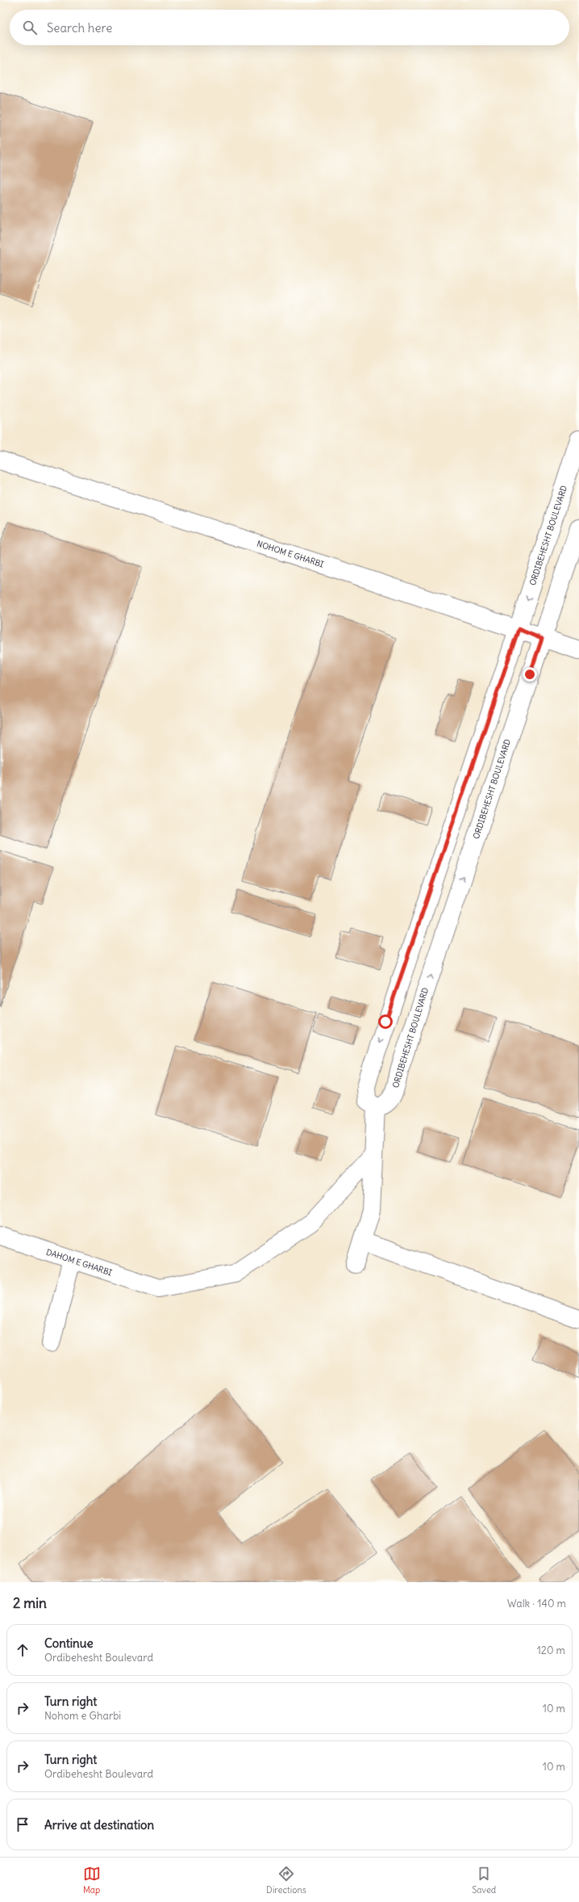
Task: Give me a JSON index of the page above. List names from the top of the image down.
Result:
{
  "streets": {
    "street": ["ORDIBEHESHT BOULEVARD", "NOHOM E GHARBI", "DAHOM E GHARBI"]
  },
  "crossings": [
    ["ORDIBEHESHT BOULEVARD", "NOHOM E GHARBI"]
  ],
  "page": {
    "search": "Search here",
    "heading": ["2 min", "Walk · 140 m"],
    "list": [
      ["Continue", "Ordibehesht Boulevard", "120 m"],
      ["Turn right", "Nohom e Gharbi", "10 m"],
      ["Turn right", "Ordibehesht Boulevard", "10 m"],
      "Arrive at destination"
    ],
    "nav": ["Map", "Directions", "Saved"]
  }
}
